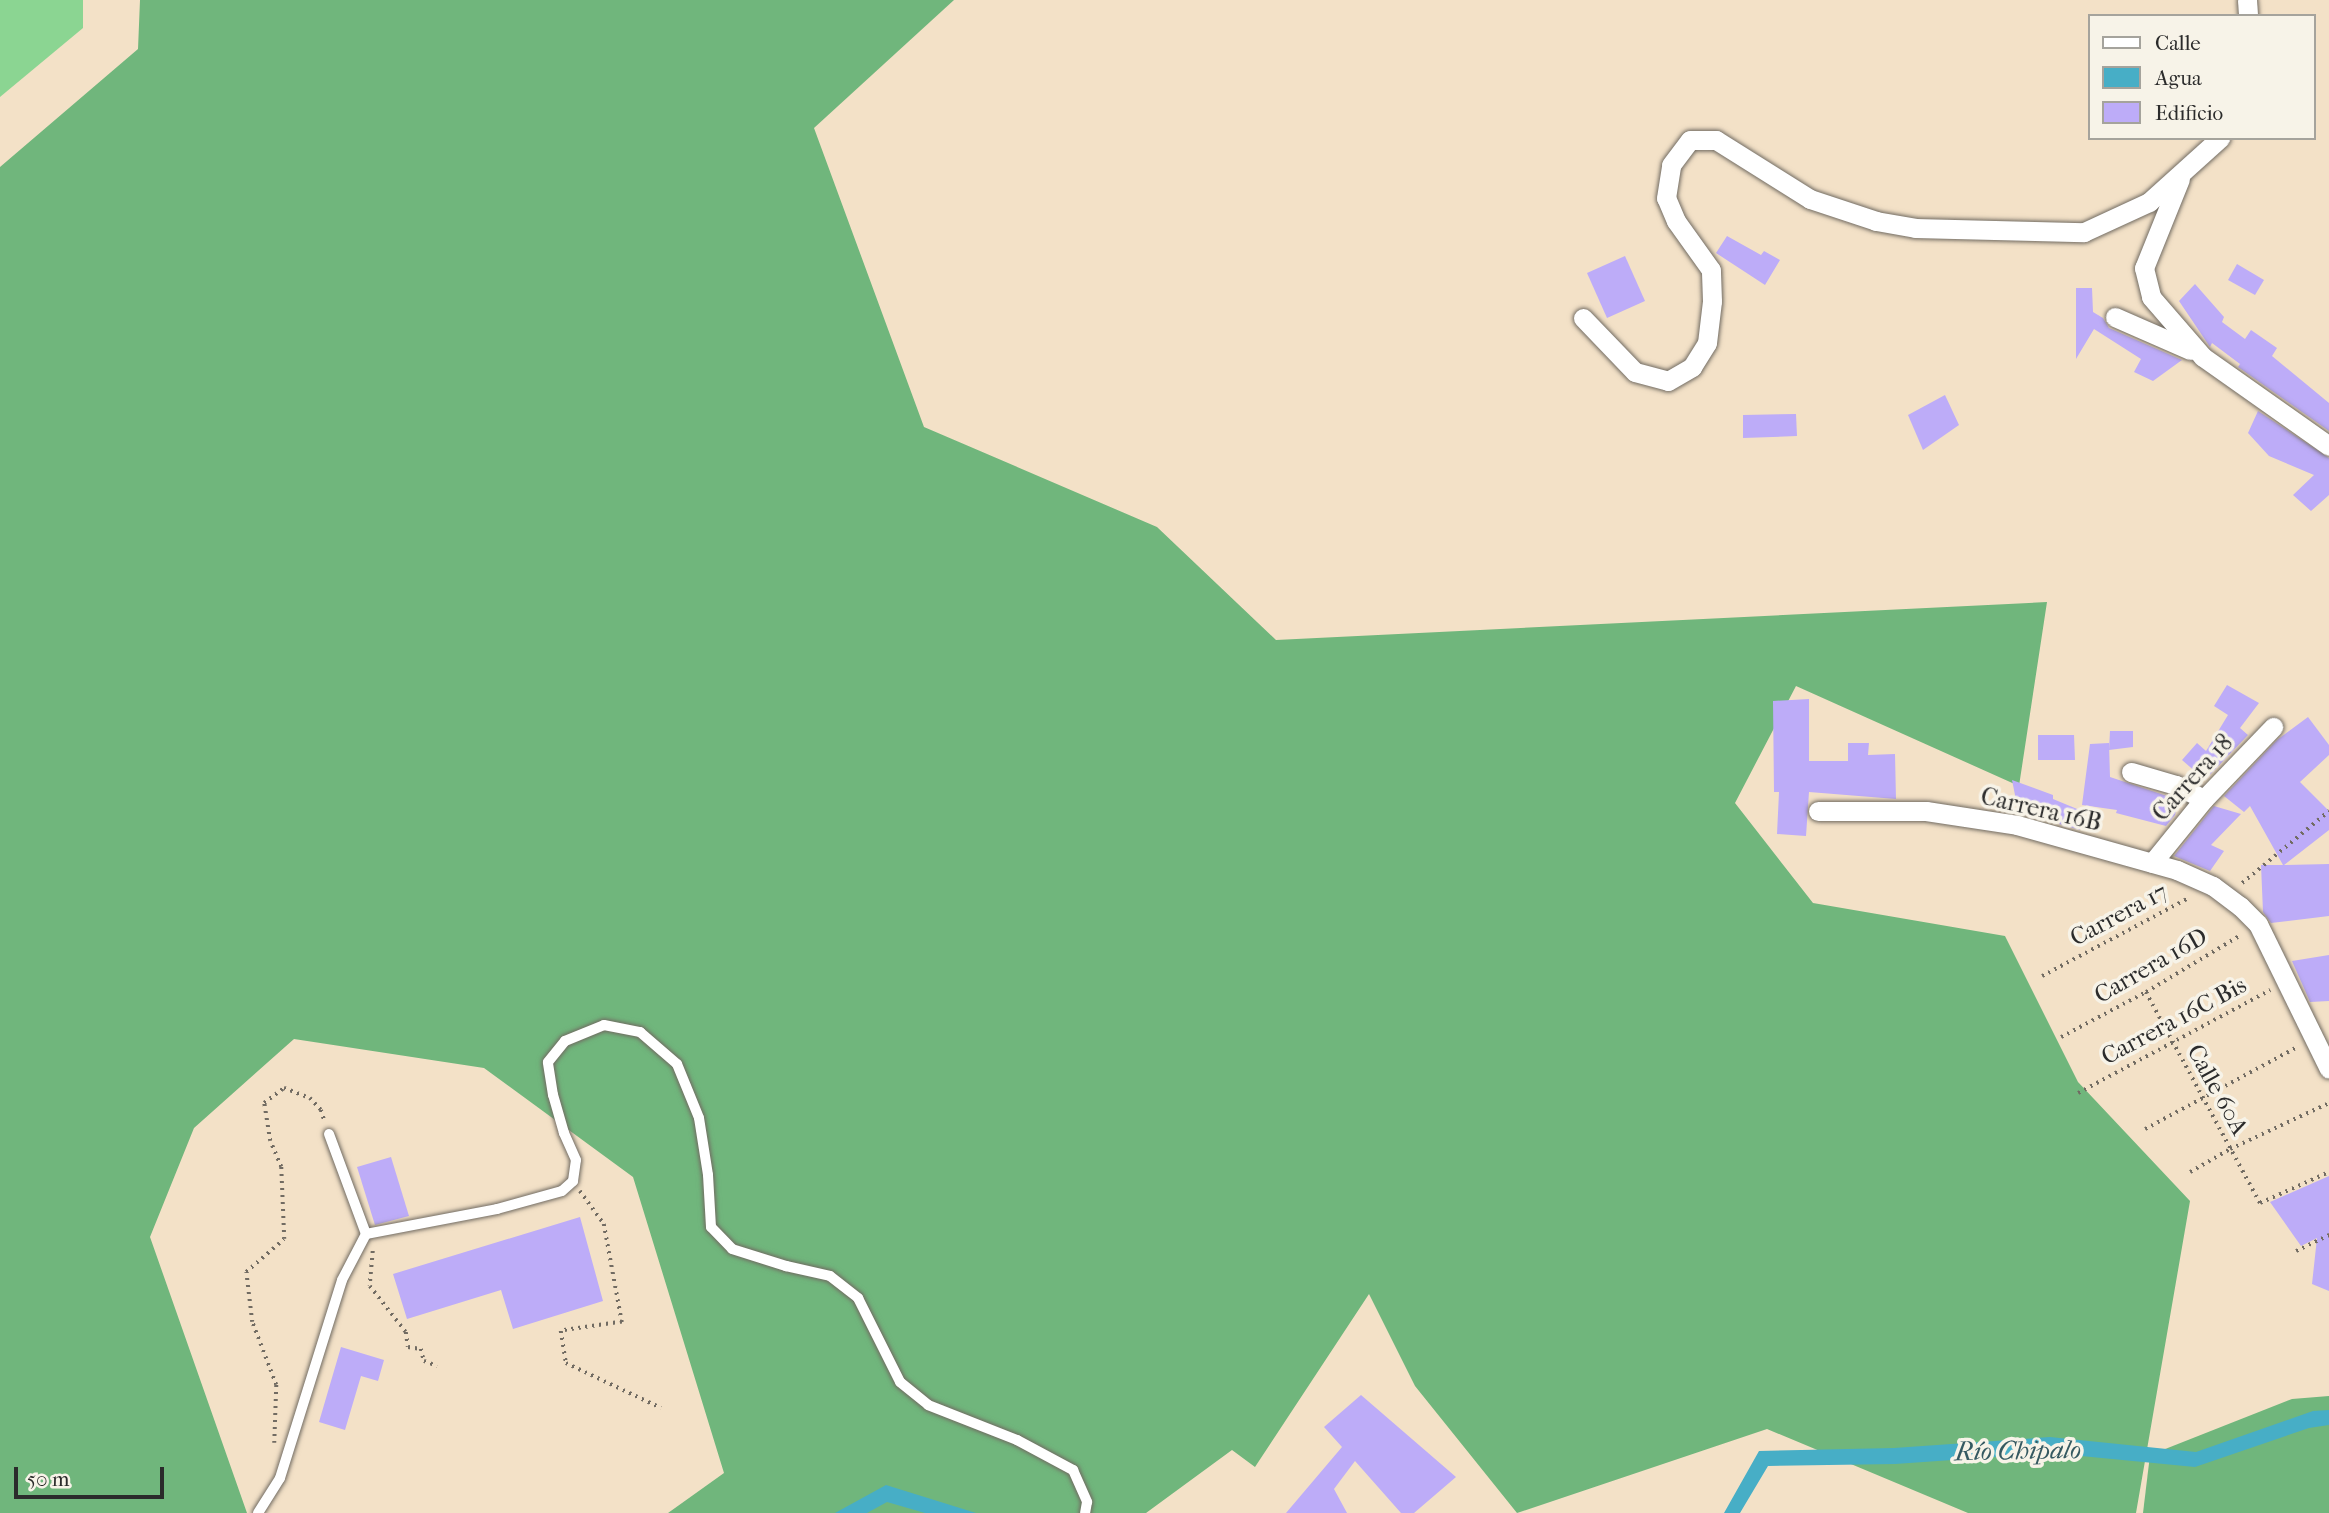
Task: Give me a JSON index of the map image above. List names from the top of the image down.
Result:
{
  "streets": {
    "street": ["Carrera 18", "Carrera 16B"],
    "path": [
      "Carrera 17",
      "Carrera 16D",
      "Carrera 16C Bis",
      "Calle 60A"
    ]
  },
  "crossings": [
    ["Carrera 18", "Carrera 16B"],
    ["Carrera 16B", "Carrera 17"],
    ["Carrera 16D", "Calle 60A"],
    ["Carrera 16C Bis", "Calle 60A"]
  ],
  "water": ["Río Chipalo"],
  "legend": ["Calle", "Agua", "Edificio"],
  "scale_bar": "50 m"
}
